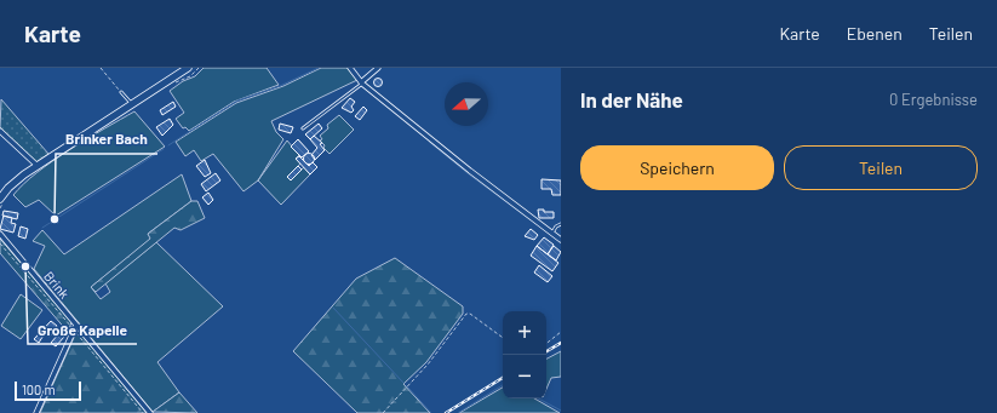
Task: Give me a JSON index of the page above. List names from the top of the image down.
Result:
{
  "streets": {
    "street": ["Brink"]
  },
  "places": ["Brinker Bach", "Große Kapelle"],
  "scale_bar": "100 m",
  "north": "left",
  "page": {
    "header": "Karte",
    "nav": ["Karte", "Ebenen", "Teilen"],
    "heading": ["In der Nähe", "0 Ergebnisse"],
    "buttons": ["Speichern", "Teilen"],
    "map_buttons": ["+", "−"],
    "scale": "100 m"
  }
}
